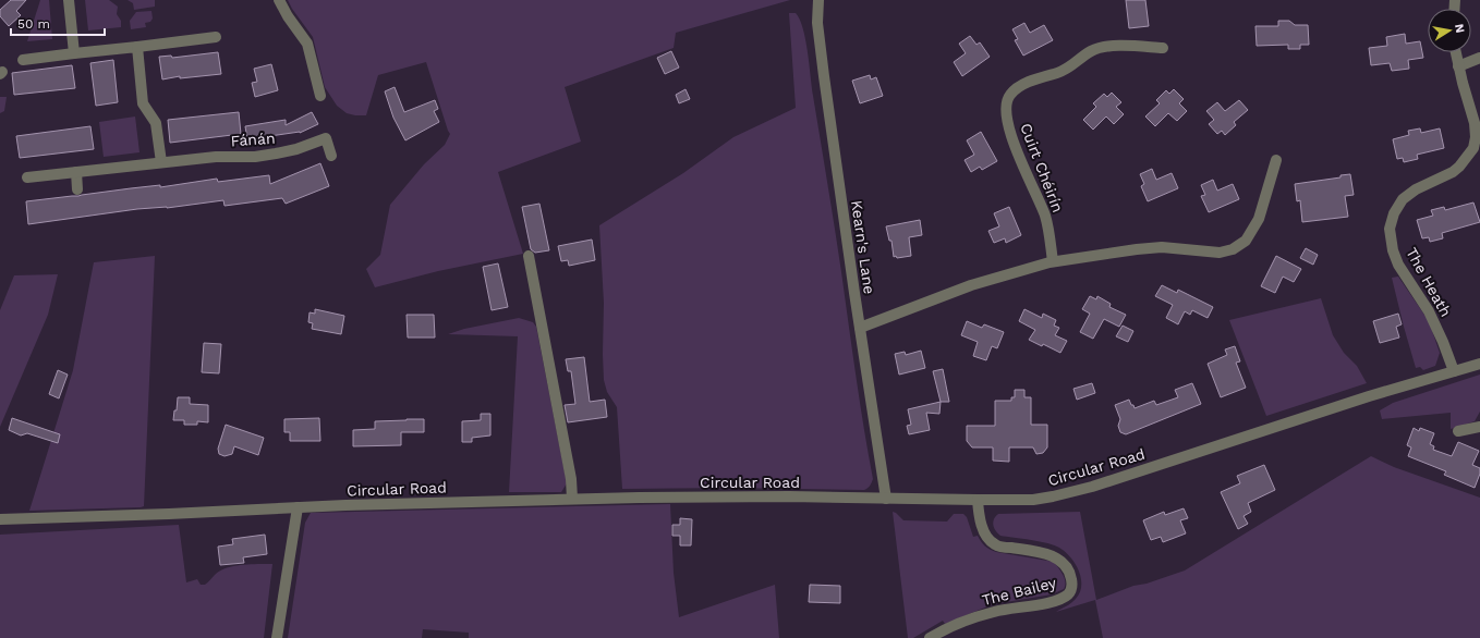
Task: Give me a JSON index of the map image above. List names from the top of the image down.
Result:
{
  "streets": {
    "street": [
      "Fánán",
      "Cuirt Chéirín",
      "Kearn's Lane",
      "The Heath",
      "Circular Road",
      "The Bailey"
    ]
  },
  "crossings": [
    ["Kearn's Lane", "Circular Road"],
    ["The Heath", "Circular Road"],
    ["Circular Road", "The Bailey"]
  ],
  "scale_bar": "50 m",
  "north": "right"
}
